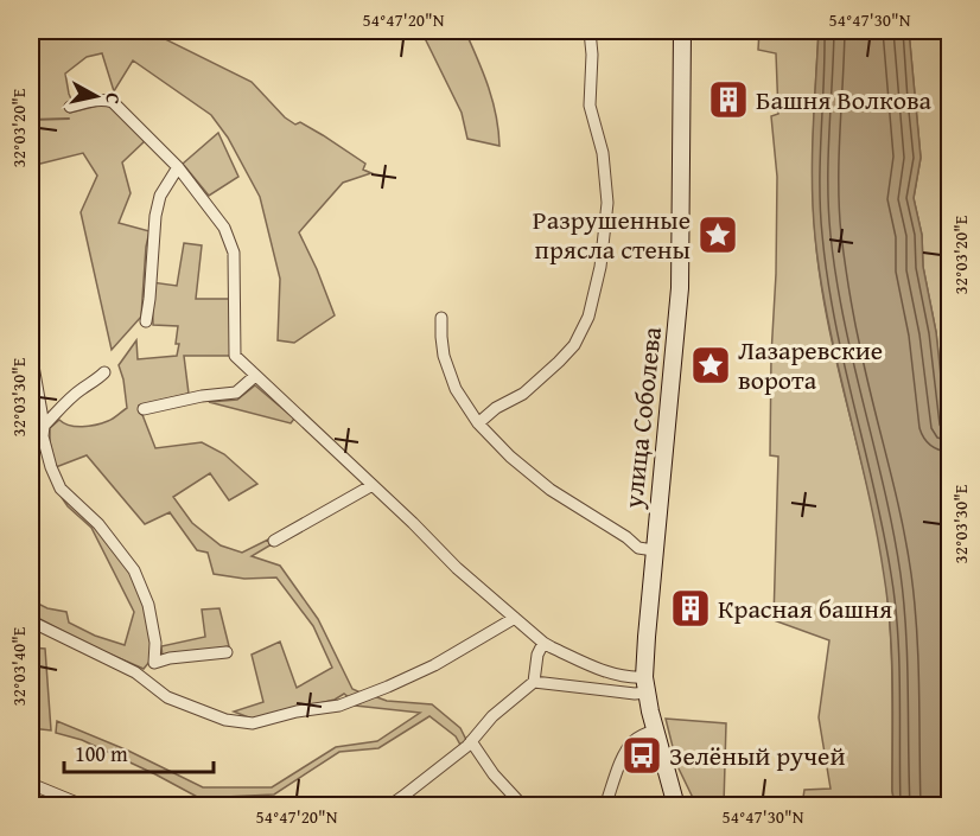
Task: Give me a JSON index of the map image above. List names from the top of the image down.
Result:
{
  "streets": {
    "main road": ["улица Соболева"]
  },
  "places": {
    "building": ["Башня Волкова", "Красная башня"],
    "place": ["Разрушенные прясла стены", "Лазаревские ворота"],
    "bus stop": ["Зелёный ручей"]
  },
  "scale_bar": "100 m",
  "north": "right",
  "coordinates": [
    "54°47'20\"N",
    "54°47'30\"N",
    "32°03'20\"E",
    "32°03'30\"E",
    "32°03'40\"E"
  ]
}
